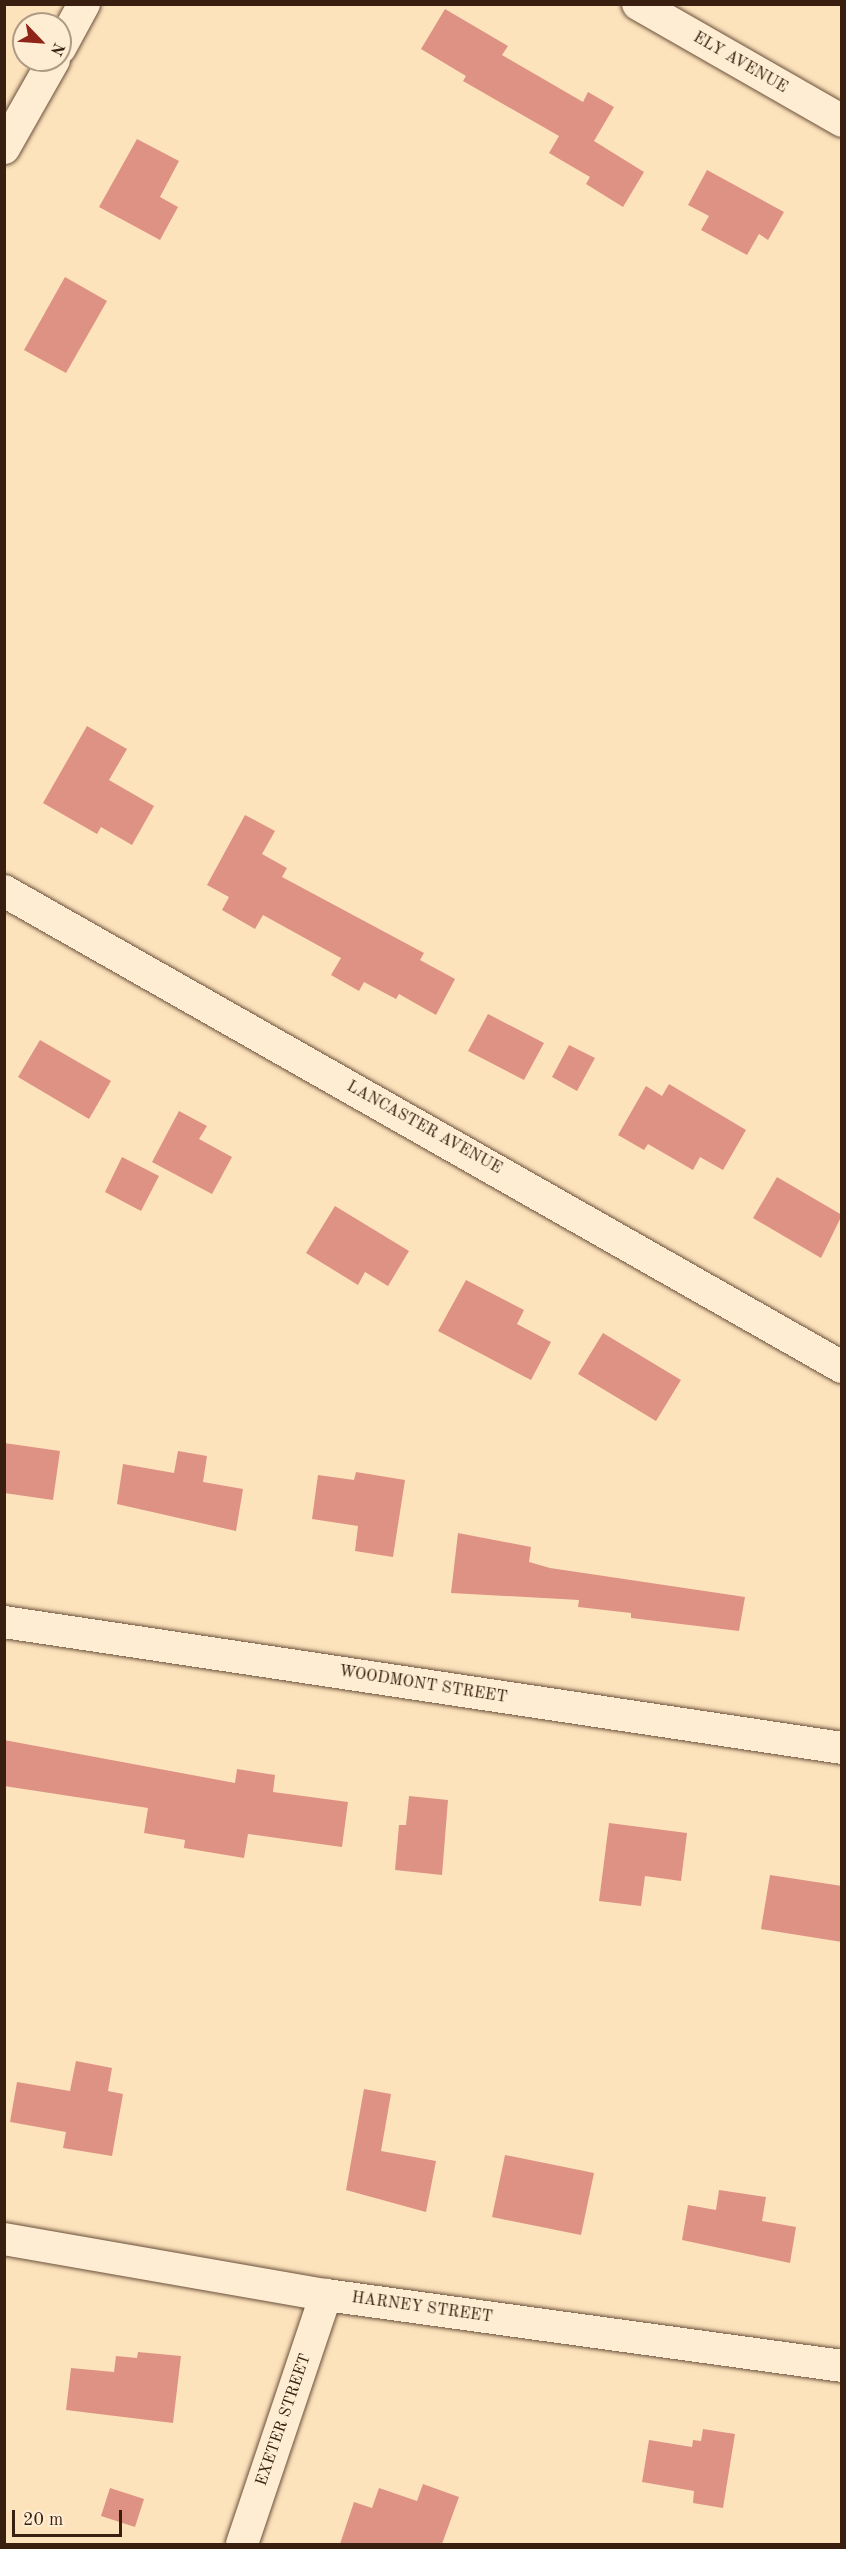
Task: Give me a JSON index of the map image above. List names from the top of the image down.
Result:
{
  "streets": {
    "street": [
      "ELY AVENUE",
      "LANCASTER AVENUE",
      "WOODMONT STREET",
      "HARNEY STREET",
      "EXETER STREET"
    ]
  },
  "crossings": [
    ["HARNEY STREET", "EXETER STREET"]
  ],
  "scale_bar": "20 m",
  "north": "bottom right"
}
